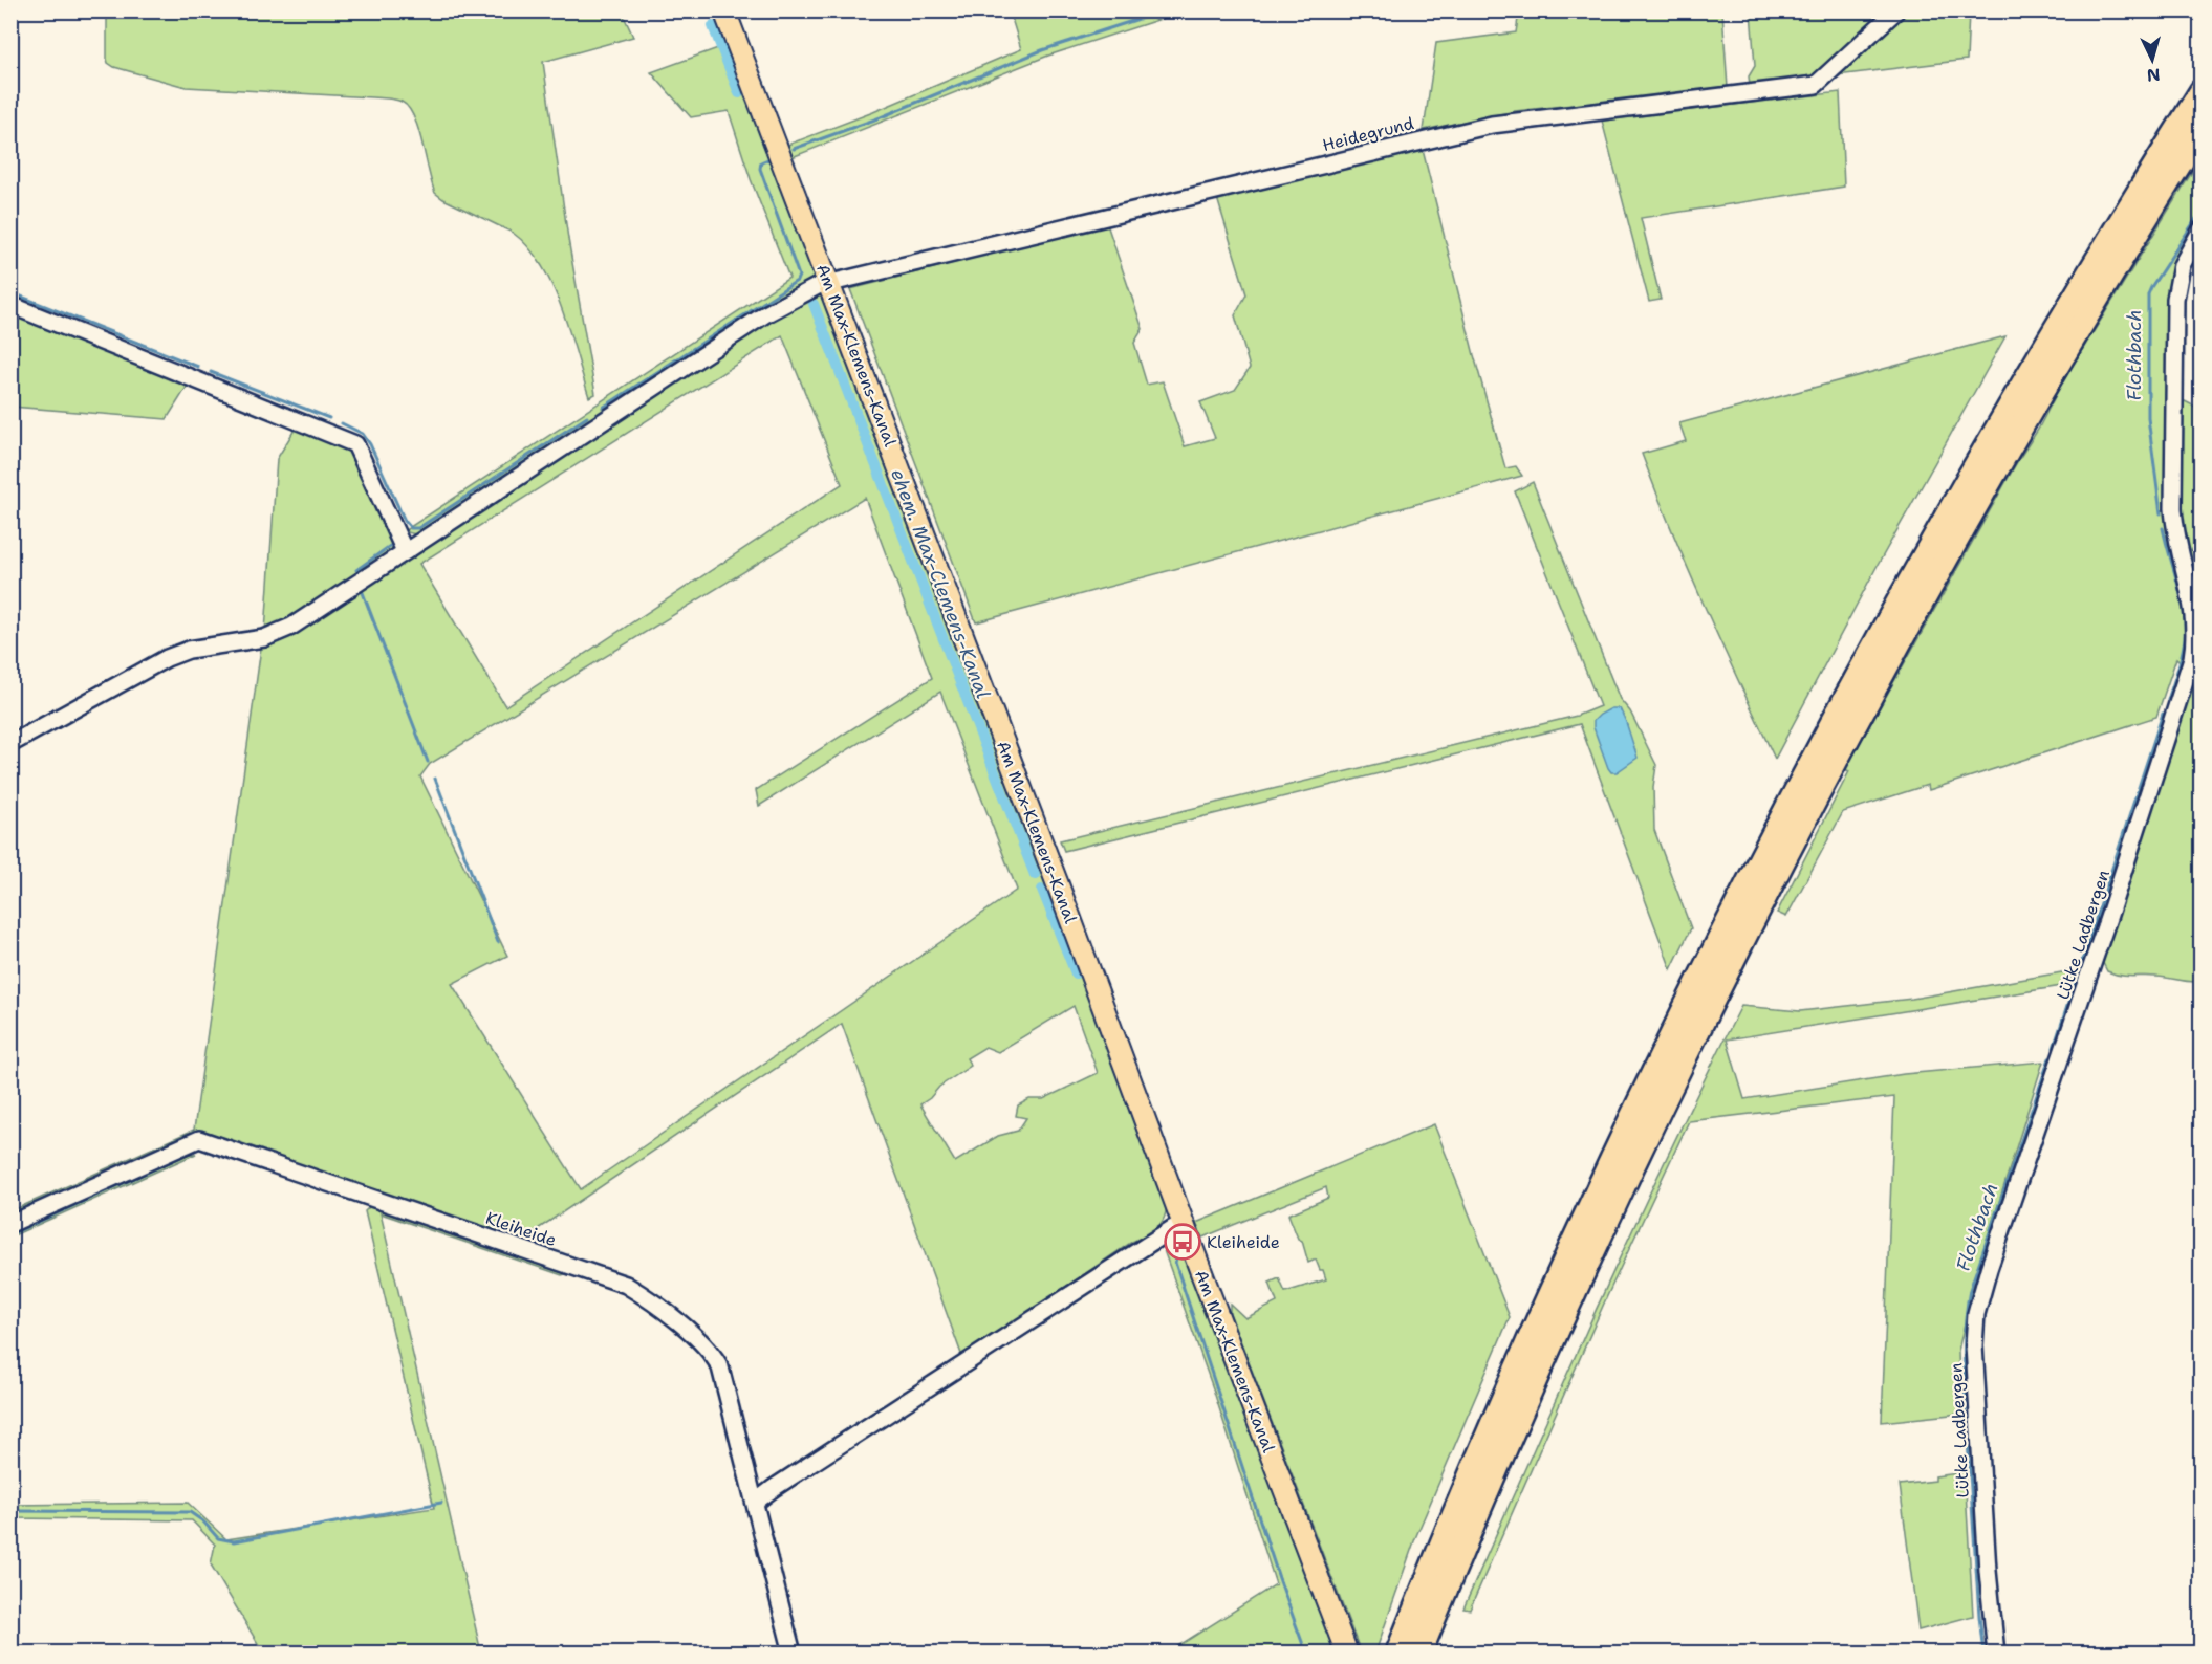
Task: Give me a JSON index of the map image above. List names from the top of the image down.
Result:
{
  "streets": {
    "main road": ["Am Max-Klemens-Kanal"],
    "street": ["Heidegrund", "Lütke Ladbergen", "Kleiheide"]
  },
  "crossings": [
    ["Heidegrund", "Am Max-Klemens-Kanal"]
  ],
  "water": ["Flothbach", "ehem. Max-Clemens-Kanal"],
  "places": {
    "bus stop": ["Kleiheide"]
  },
  "north": "bottom"
}
